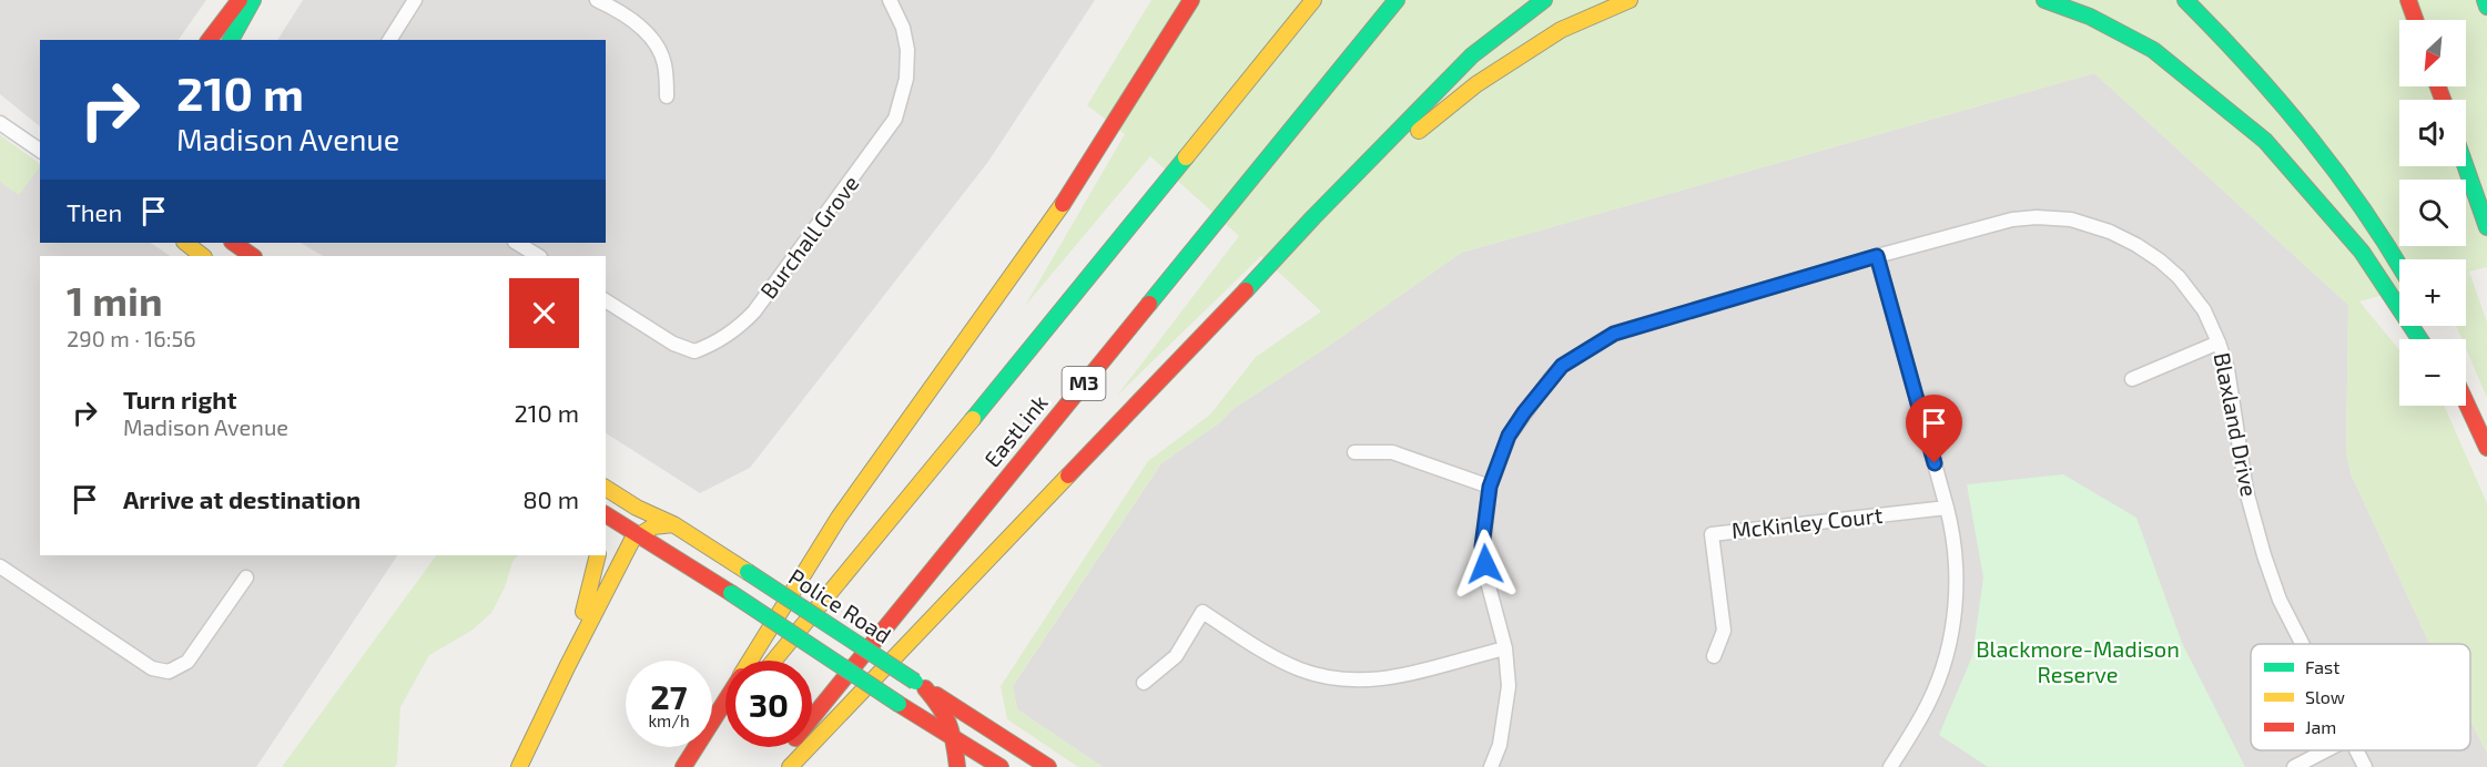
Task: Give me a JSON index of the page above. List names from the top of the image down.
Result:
{
  "streets": {
    "main road": ["M3", "EastLink", "Police Road"],
    "street": ["Burchall Grove", "Blaxland Drive", "McKinley Court"]
  },
  "parks": ["Blackmore-Madison Reserve"],
  "legend": ["Fast", "Slow", "Jam"],
  "north": "bottom left",
  "page": {
    "map_buttons": ["+", "−"],
    "turn": ["210 m", "Madison Avenue"],
    "then": "Then",
    "heading": ["1 min", "290 m · 16:56"],
    "list": [
      {
        "name": "Turn right",
        "note": "Madison Avenue",
        "value": "210 m"
      },
      {
        "name": "Arrive at destination",
        "value": "80 m"
      }
    ],
    "speed": "27 km/h",
    "limit": "30"
  }
}
